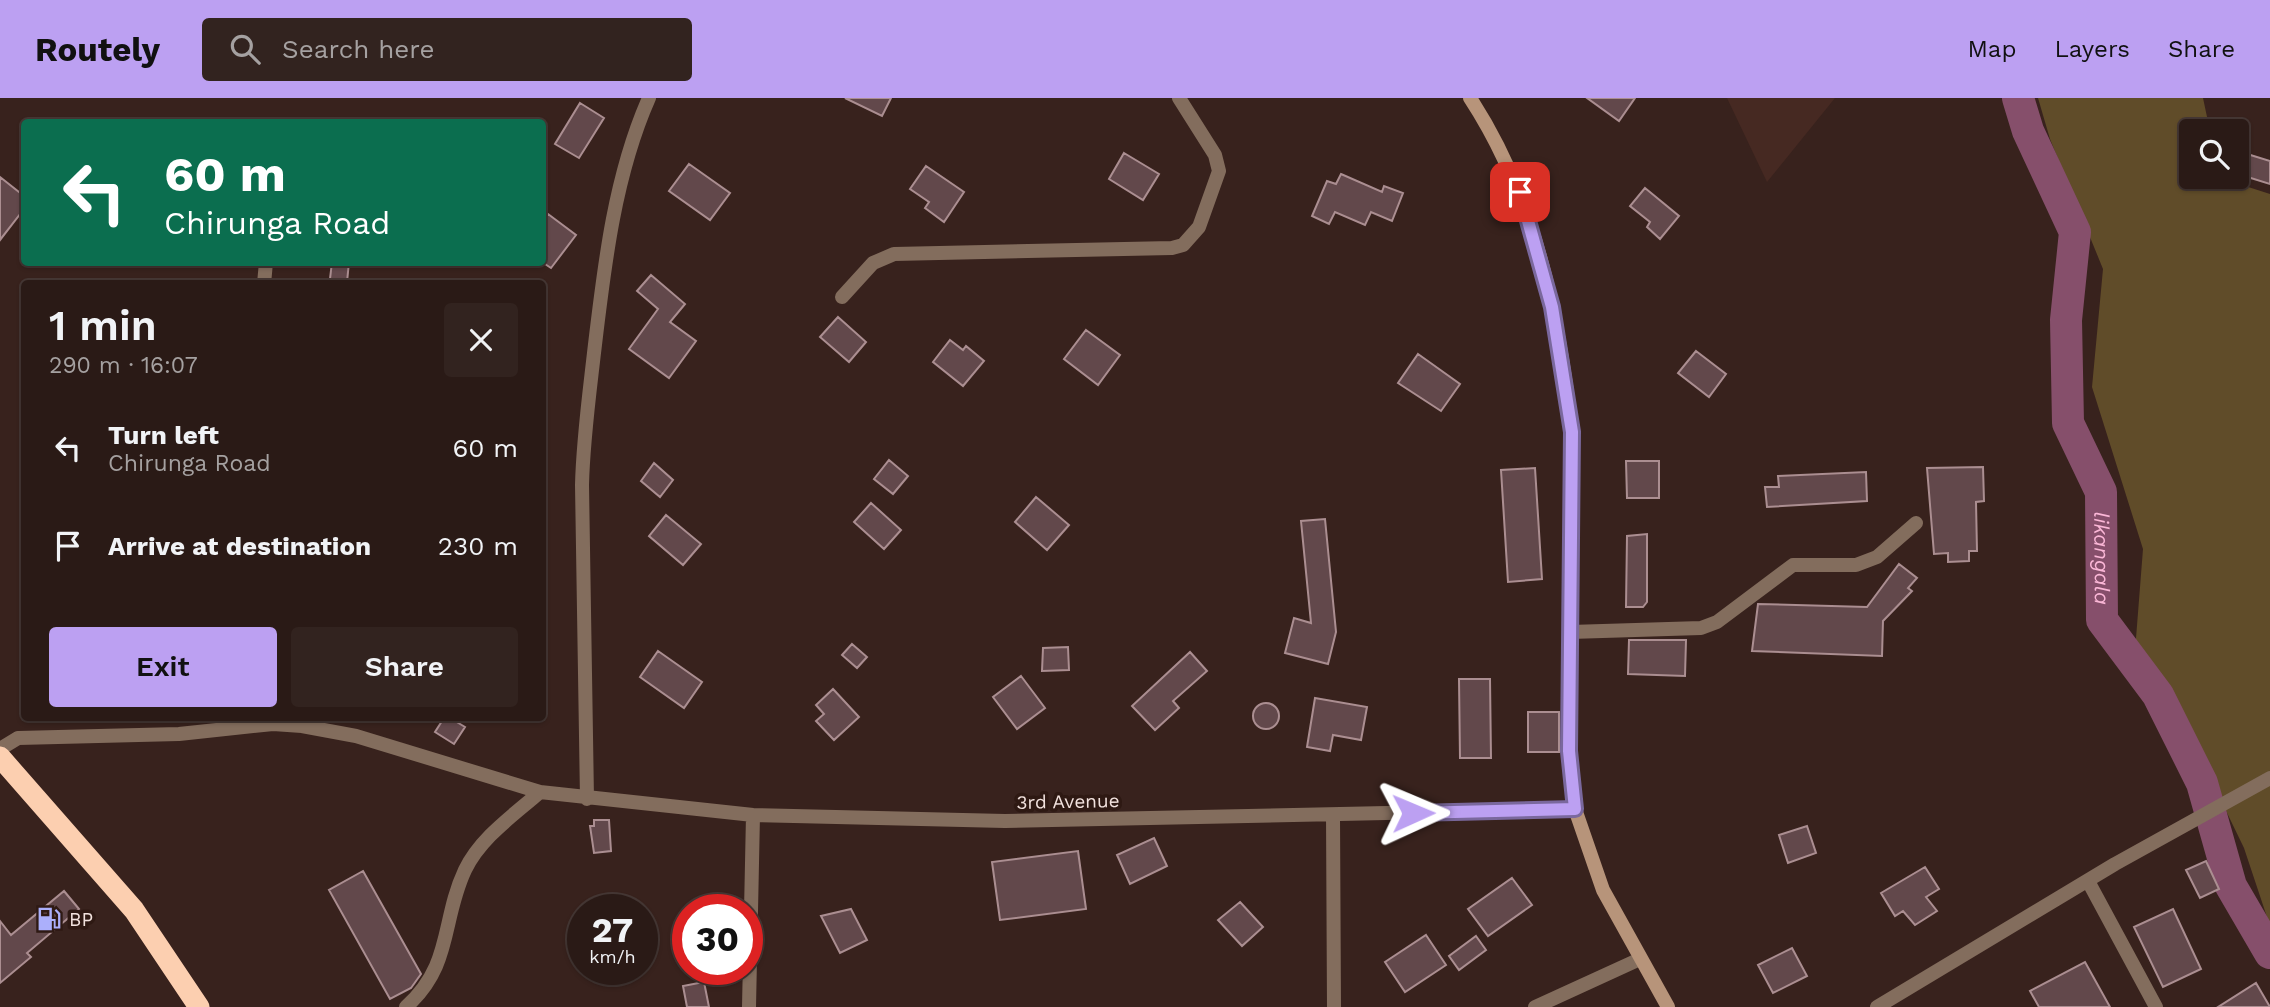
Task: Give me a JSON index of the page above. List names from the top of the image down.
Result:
{
  "streets": {
    "street": ["3rd Avenue"]
  },
  "water": ["likangala"],
  "places": {
    "fuel station": ["BP"]
  },
  "page": {
    "header": "Routely",
    "search": "Search here",
    "nav": ["Map", "Layers", "Share"],
    "turn": ["60 m", "Chirunga Road"],
    "heading": ["1 min", "290 m · 16:07"],
    "list": [
      {
        "name": "Turn left",
        "note": "Chirunga Road",
        "value": "60 m"
      },
      {
        "name": "Arrive at destination",
        "value": "230 m"
      }
    ],
    "buttons": ["Exit", "Share"],
    "speed": "27 km/h",
    "limit": "30"
  }
}
